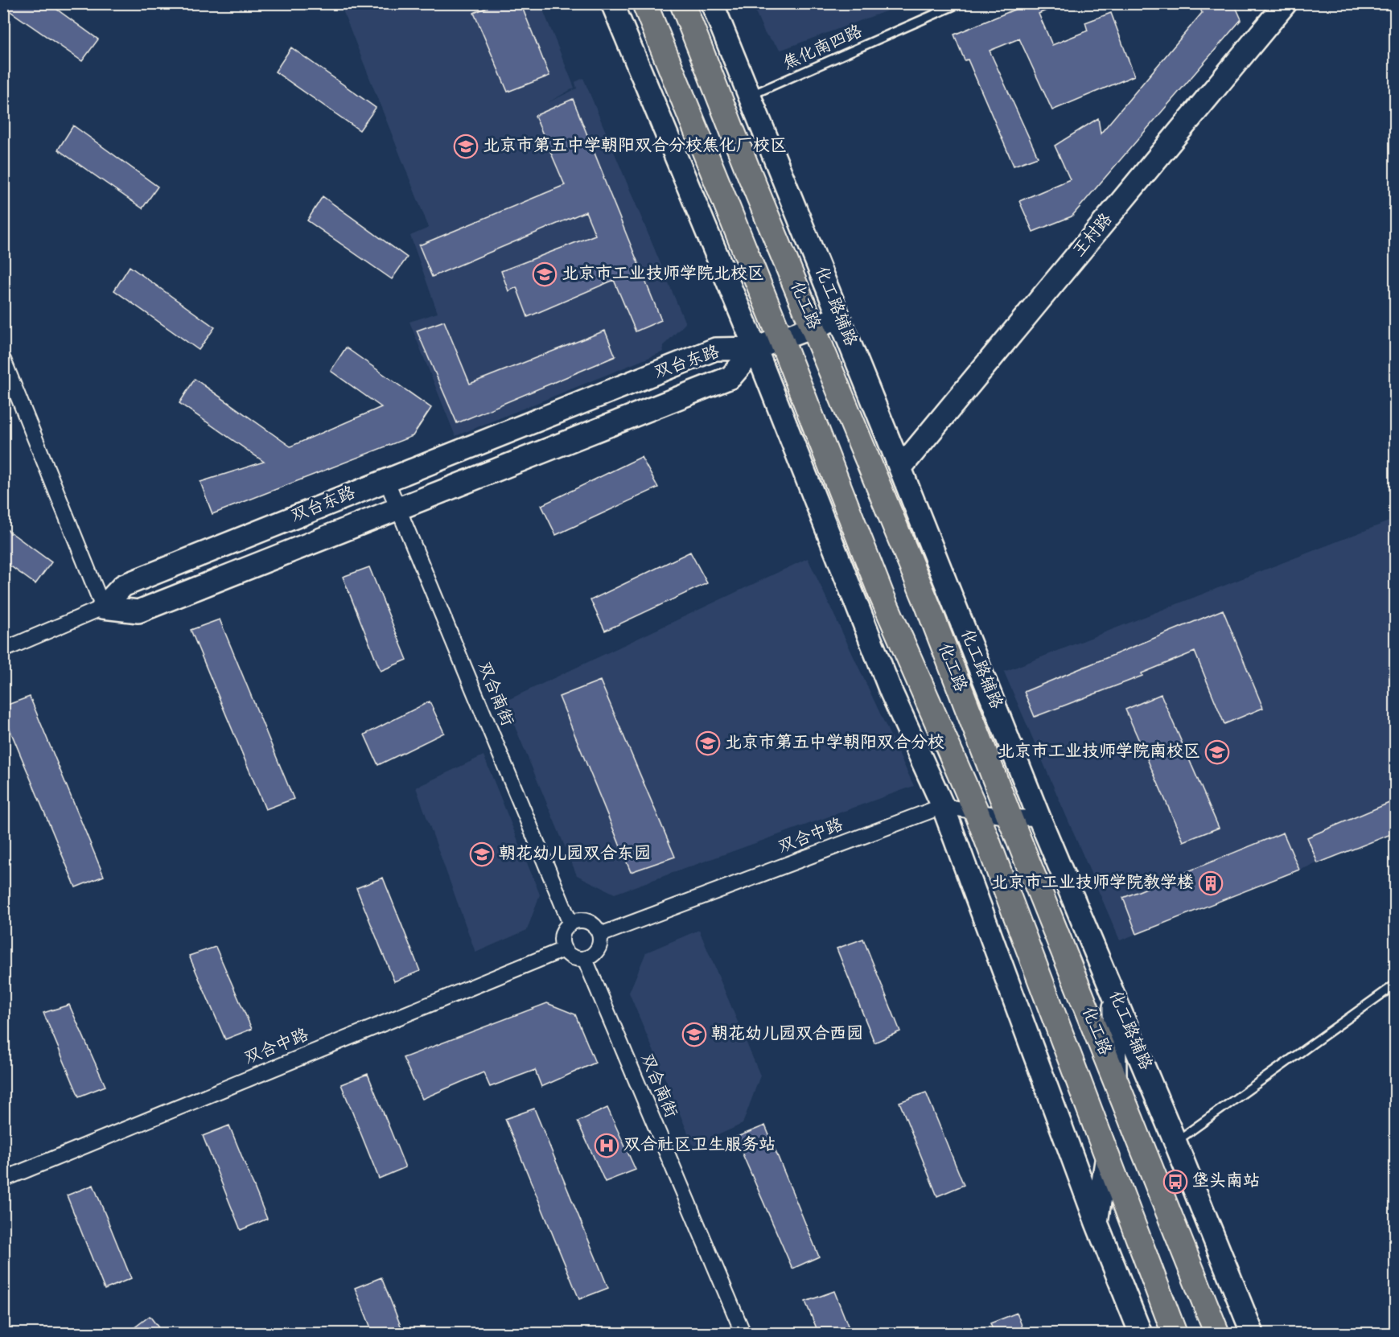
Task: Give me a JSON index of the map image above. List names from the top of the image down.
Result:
{
  "streets": {
    "main road": ["化工路"],
    "street": [
      "王村路",
      "化工路辅路",
      "双台东路",
      "双合南街",
      "双合中路"
    ],
    "lane": ["焦化南四路"]
  },
  "crossings": [
    ["焦化南四路", "化工路辅路"],
    ["王村路", "化工路辅路"],
    ["双台东路", "双合南街"],
    ["双合南街", "双合中路"]
  ],
  "places": {
    "school or university": [
      "北京市第五中学朝阳双合分校焦化厂校区",
      "北京市工业技师学院北校区",
      "北京市第五中学朝阳双合分校",
      "北京市工业技师学院南校区",
      "朝花幼儿园双合东园",
      "朝花幼儿园双合西园"
    ],
    "building": ["北京市工业技师学院教学楼"],
    "hospital": ["双合社区卫生服务站"],
    "bus stop": ["垡头南站"]
  }
}
